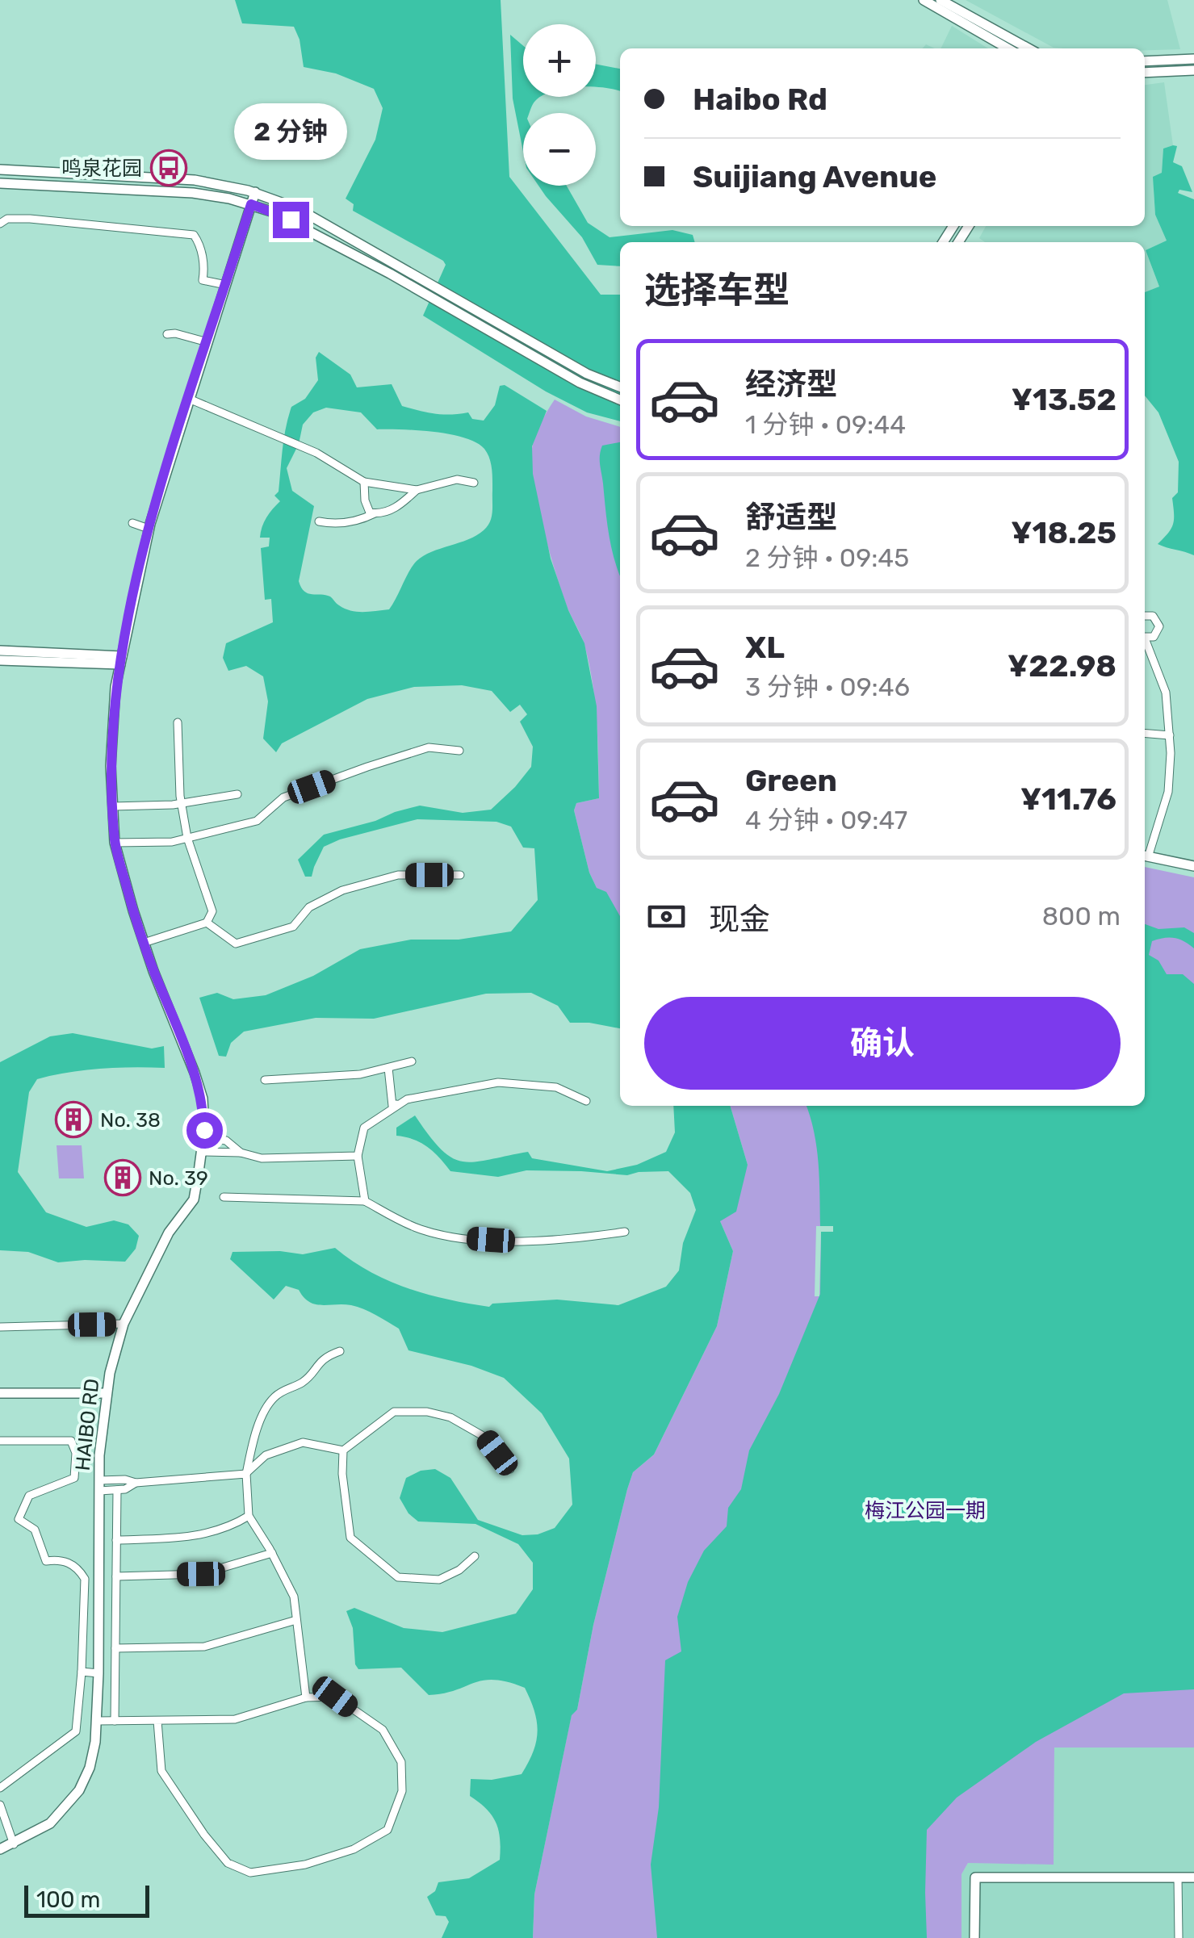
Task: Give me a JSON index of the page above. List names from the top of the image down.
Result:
{
  "streets": {
    "street": ["HAIBO RD"]
  },
  "parks": ["梅江公园一期"],
  "places": {
    "bus stop": ["鸣泉花园"],
    "building": ["No. 38", "No. 39"]
  },
  "scale_bar": "100 m",
  "page": {
    "map_buttons": ["+", "−"],
    "banner": ["Haibo Rd", "Suijiang Avenue"],
    "bubble": "2 分钟",
    "heading": "选择车型",
    "list": [
      {
        "name": "经济型",
        "note": "1 分钟 · 09:44",
        "value": "¥13.52"
      },
      {
        "name": "舒适型",
        "note": "2 分钟 · 09:45",
        "value": "¥18.25"
      },
      {
        "name": "XL",
        "note": "3 分钟 · 09:46",
        "value": "¥22.98"
      },
      {
        "name": "Green",
        "note": "4 分钟 · 09:47",
        "value": "¥11.76"
      }
    ],
    "pay": ["现金", "800 m"],
    "buttons": "确认",
    "scale": "100 m"
  }
}
